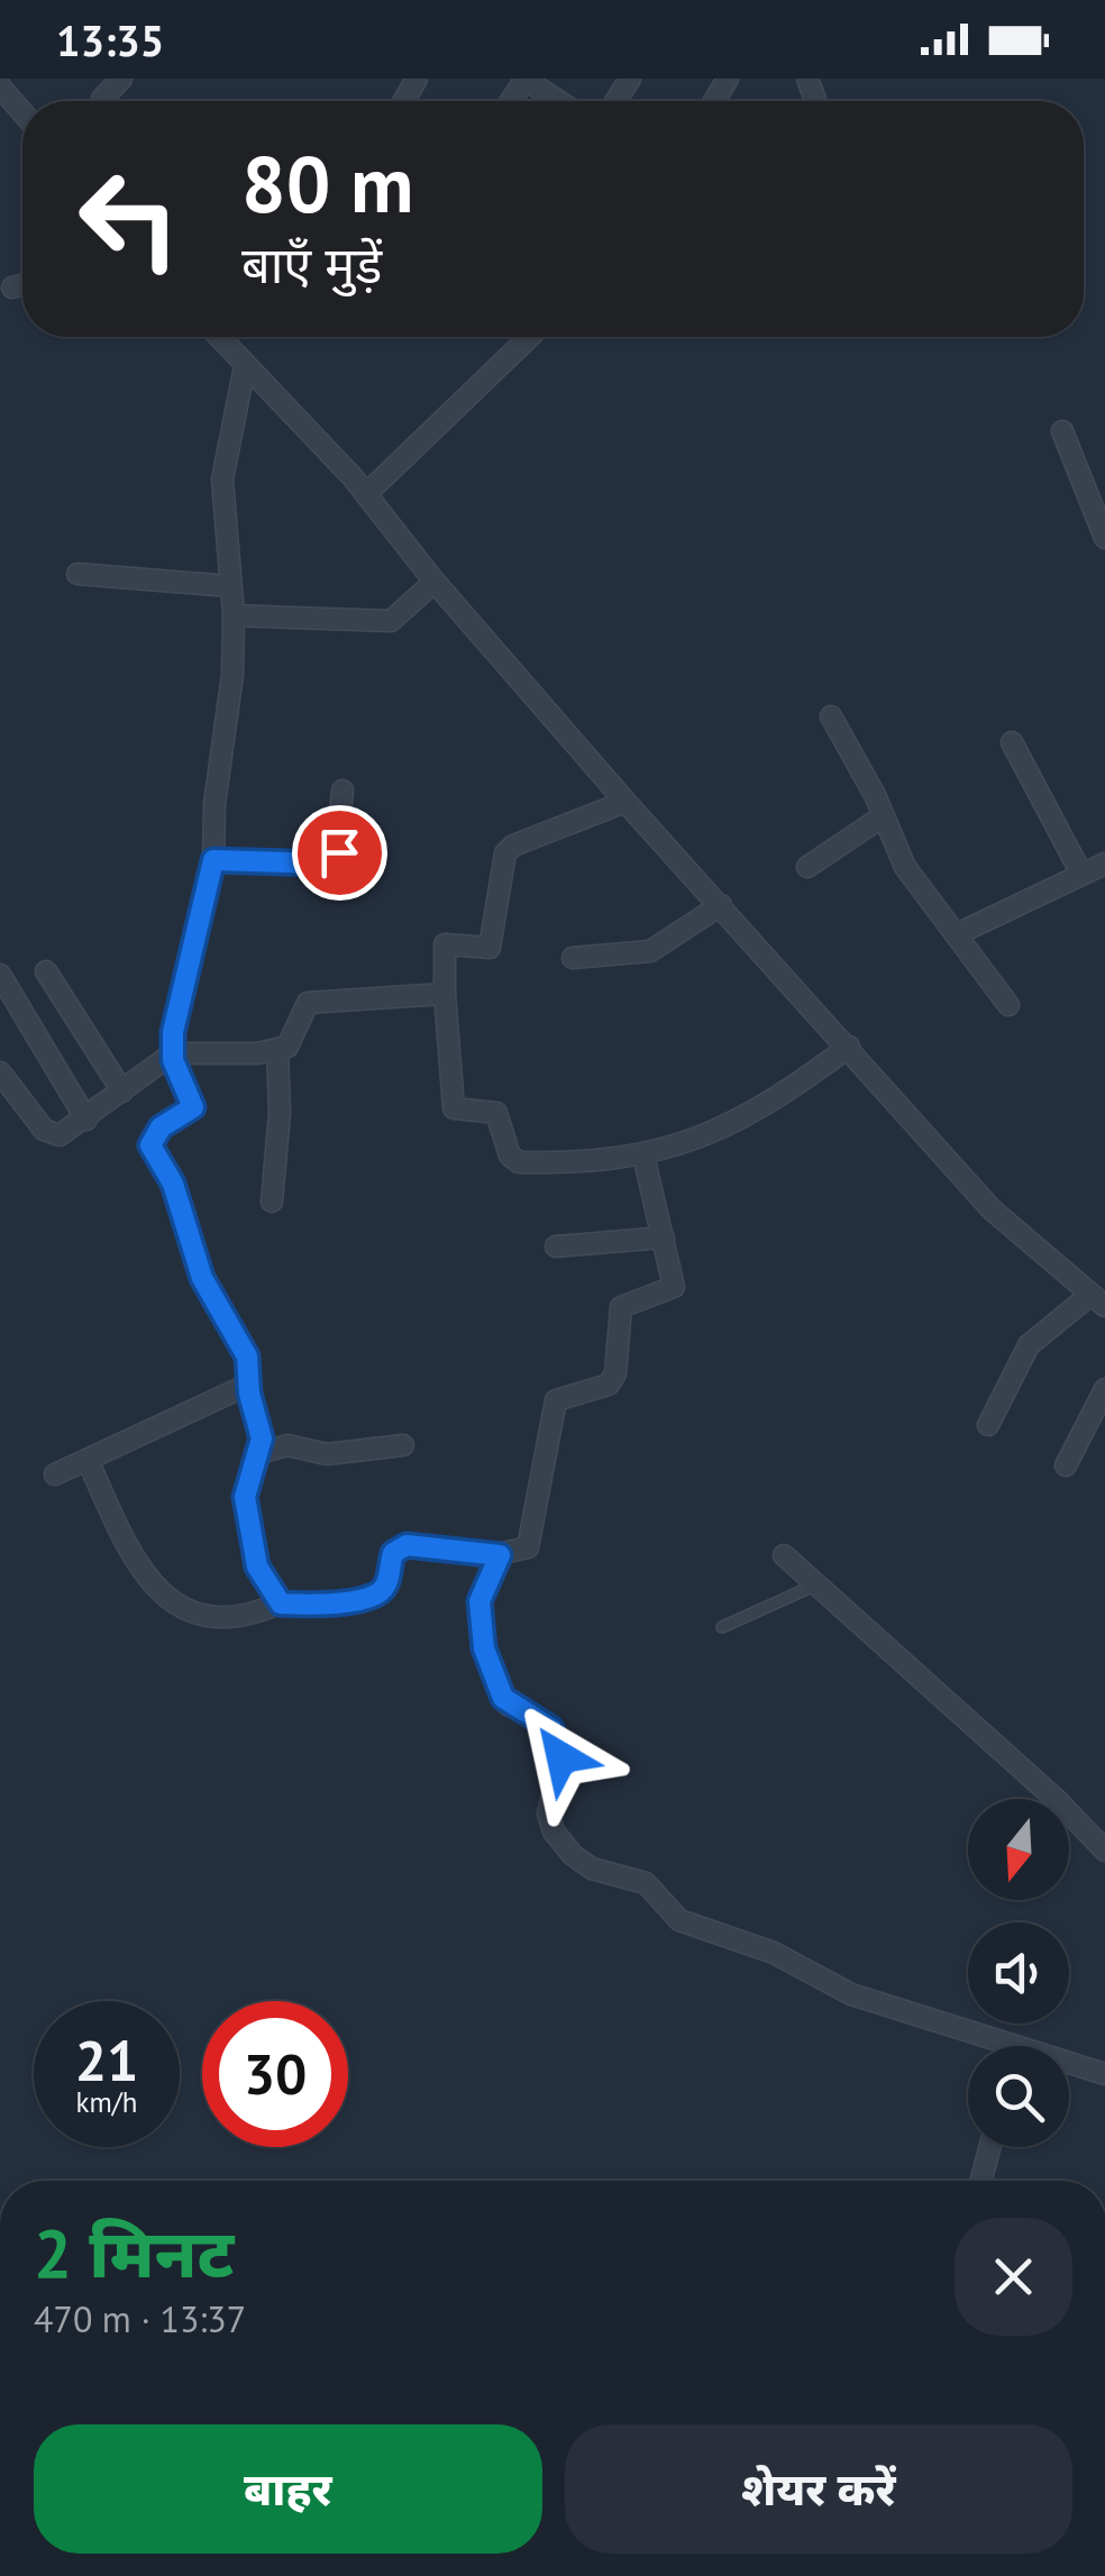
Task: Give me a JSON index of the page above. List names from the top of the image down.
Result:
{
  "north": "bottom",
  "page": {
    "status": "13:35",
    "turn": ["80 m", "बाएँ मुड़ें"],
    "speed": "21 km/h",
    "limit": "30",
    "heading": ["2 मिनट", "470 m · 13:37"],
    "buttons": ["बाहर", "शेयर करें"]
  }
}
